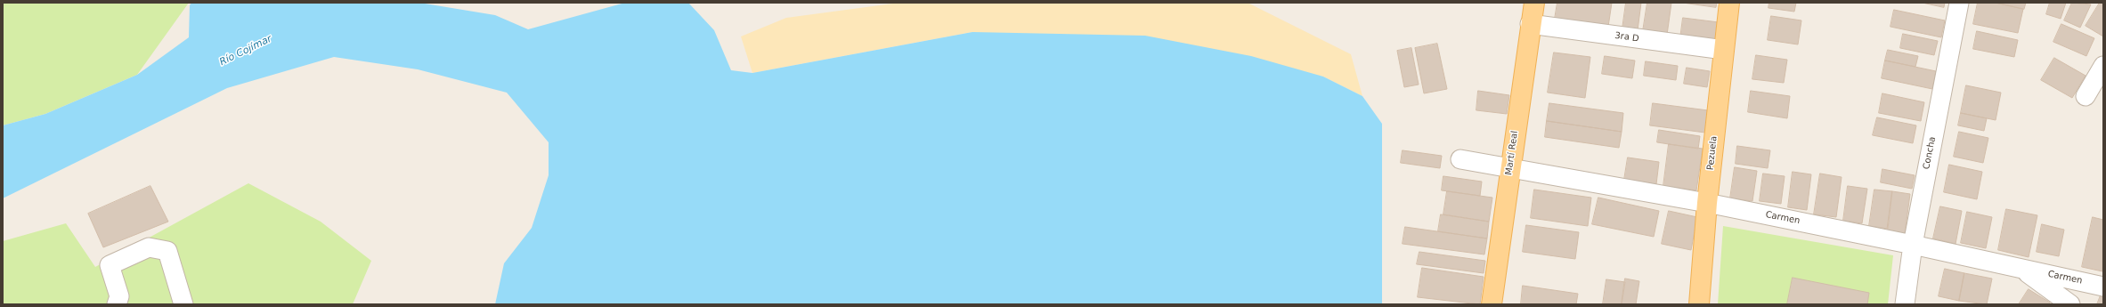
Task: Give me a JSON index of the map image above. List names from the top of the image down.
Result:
{
  "streets": {
    "main road": ["Martí Real", "Pezuela"],
    "street": ["3ra D", "Concha", "Carmen"]
  },
  "crossings": [
    ["3ra D", "Martí Real"],
    ["3ra D", "Pezuela"],
    ["Martí Real", "Carmen"],
    ["Pezuela", "Carmen"],
    ["Concha", "Carmen"]
  ],
  "water": ["Río Cojímar"]
}
